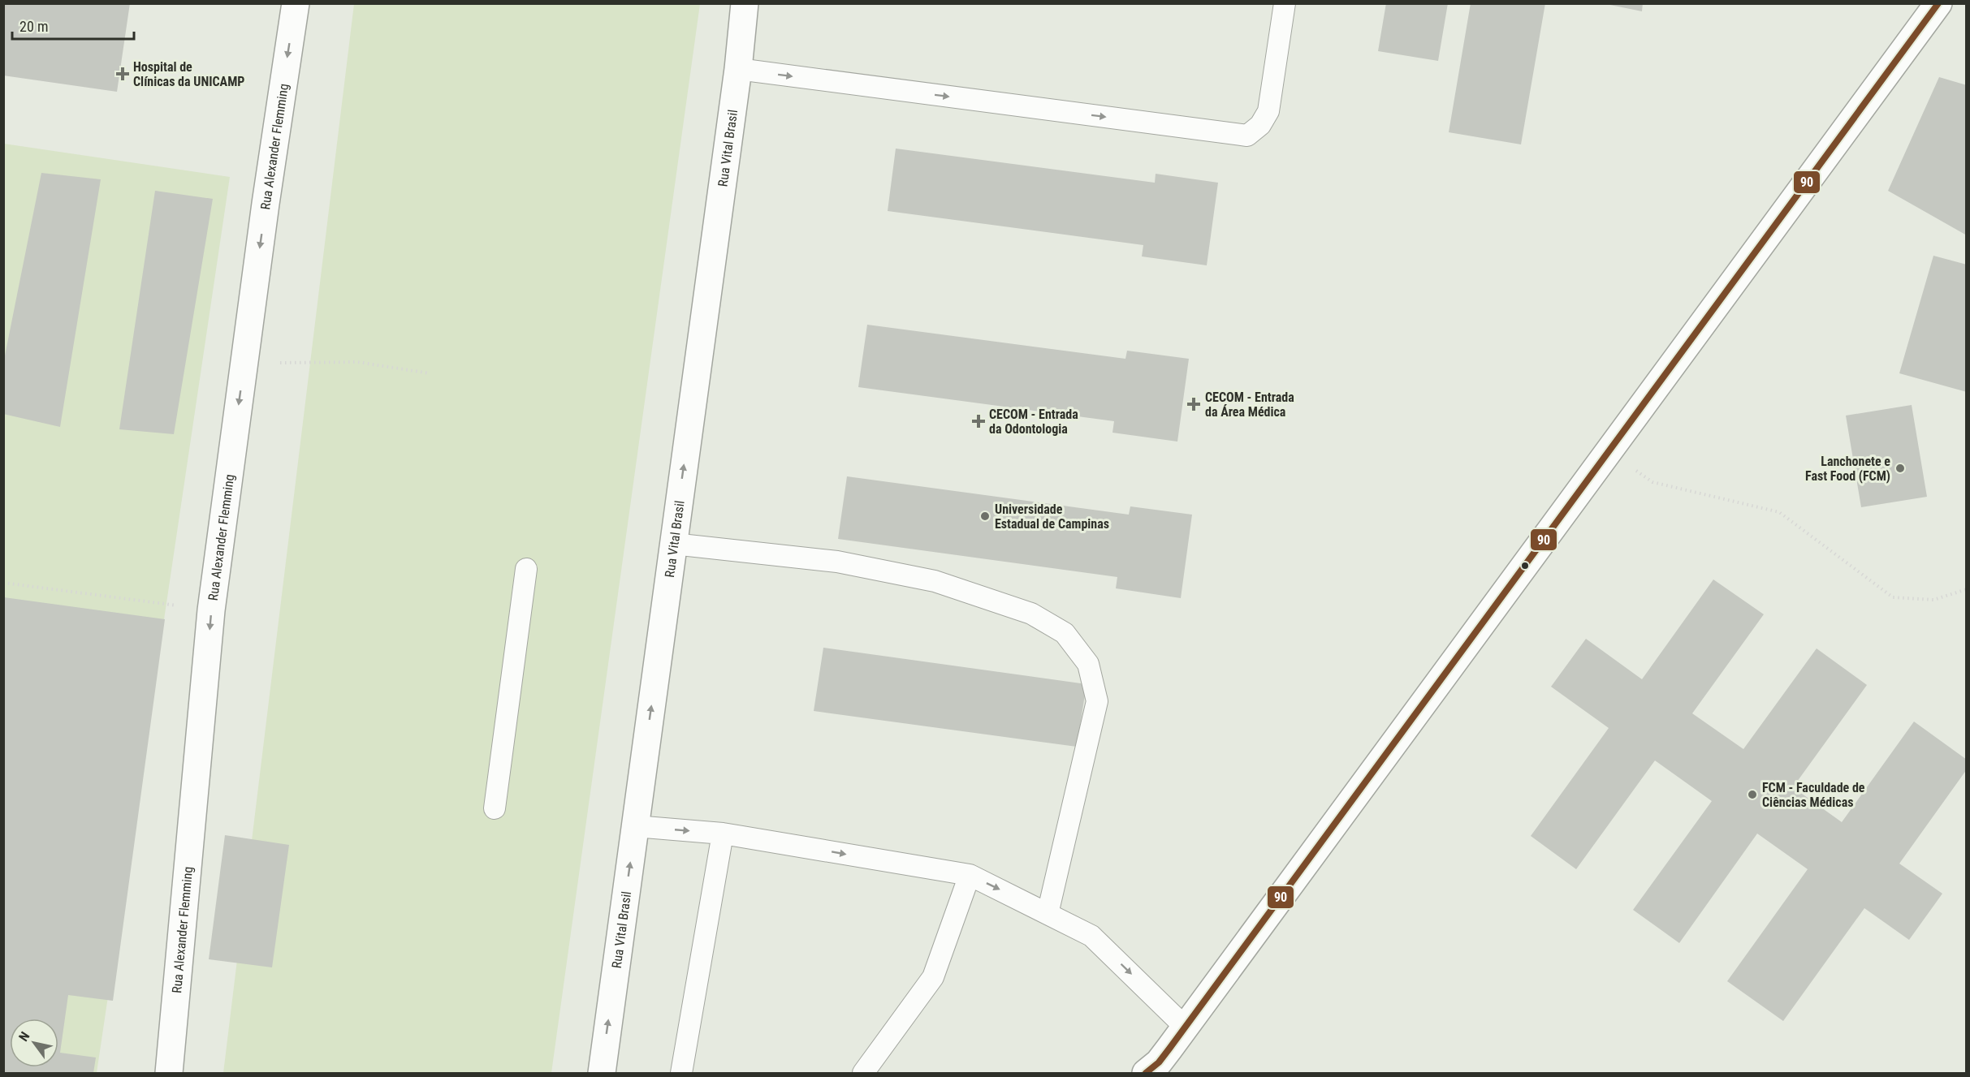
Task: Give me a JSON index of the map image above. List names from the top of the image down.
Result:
{
  "streets": {
    "street": ["Rua Alexander Flemming", "Rua Vital Brasil"]
  },
  "one_way": ["Rua Alexander Flemming", "Rua Vital Brasil"],
  "places": {
    "health": ["Hospital de Clínicas da UNICAMP", "CECOM - Entrada da Área Médica", "CECOM - Entrada da Odontologia"],
    "other": ["Lanchonete e Fast Food (FCM)", "Universidade Estadual de Campinas", "FCM - Faculdade de Ciências Médicas"]
  },
  "lines": ["transit line 90"],
  "scale_bar": "20 m",
  "north": "top left"
}
